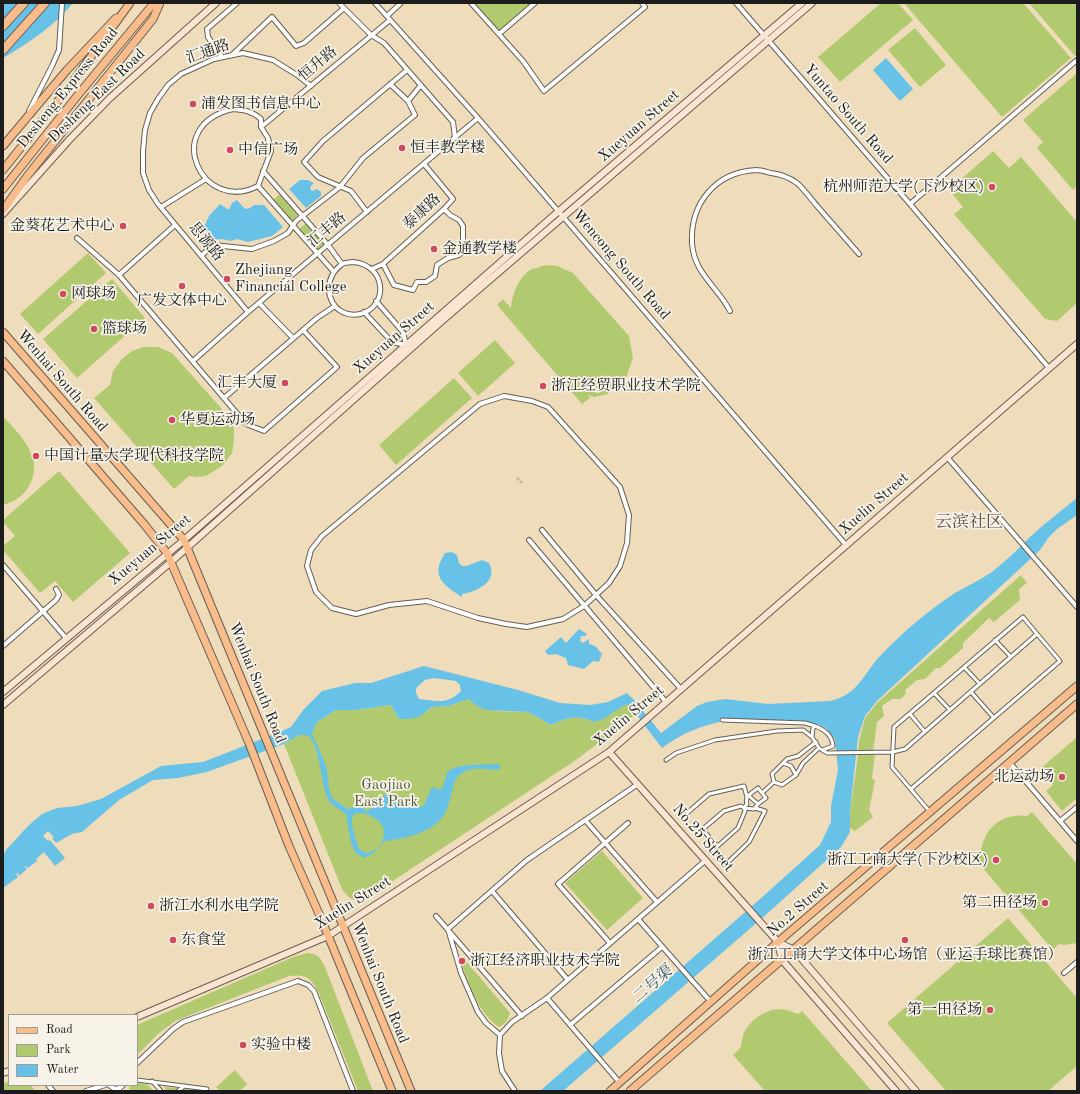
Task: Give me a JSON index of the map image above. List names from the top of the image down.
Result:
{
  "streets": {
    "main road": [
      "Desheng Express Road",
      "Desheng East Road",
      "Xueyuan Street",
      "Wenhai South Road",
      "Xuelin Street",
      "No.25 Street",
      "No.2 Street"
    ],
    "street": [
      "汇通路",
      "恒升路",
      "Yuntao South Road",
      "泰康路",
      "汇丰路",
      "思源路",
      "Wencong South Road"
    ]
  },
  "crossings": [
    ["汇通路", "恒升路"],
    ["汇通路", "思源路"],
    ["恒升路", "Wencong South Road"],
    ["Yuntao South Road", "Xueyuan Street"],
    ["Yuntao South Road", "Xuelin Street"],
    ["Xueyuan Street", "Wencong South Road"],
    ["Xueyuan Street", "Wenhai South Road"],
    ["泰康路", "汇丰路"],
    ["汇丰路", "思源路"],
    ["汇丰路", "Wencong South Road"],
    ["Wencong South Road", "Xuelin Street"],
    ["Wenhai South Road", "Xuelin Street"],
    ["Xuelin Street", "No.25 Street"],
    ["No.25 Street", "No.2 Street"]
  ],
  "districts": ["云滨社区"],
  "water": ["二号渠"],
  "parks": ["Gaojiao East Park"],
  "places": [
    "浦发图书信息中心",
    "恒丰教学楼",
    "中信广场",
    "杭州师范大学(下沙校区)",
    "金葵花艺术中心",
    "金通教学楼",
    "Zhejiang Financial College",
    "广发文体中心",
    "网球场",
    "篮球场",
    "汇丰大厦",
    "浙江经贸职业技术学院",
    "华夏运动场",
    "中国计量大学现代科技学院",
    "北运动场",
    "浙江工商大学(下沙校区)",
    "第二田径场",
    "浙江水利水电学院",
    "东食堂",
    "浙江工商大学文体中心场馆（亚运手球比赛馆）",
    "浙江经济职业技术学院",
    "第一田径场",
    "实验中楼"
  ],
  "legend": ["Road", "Park", "Water"]
}
